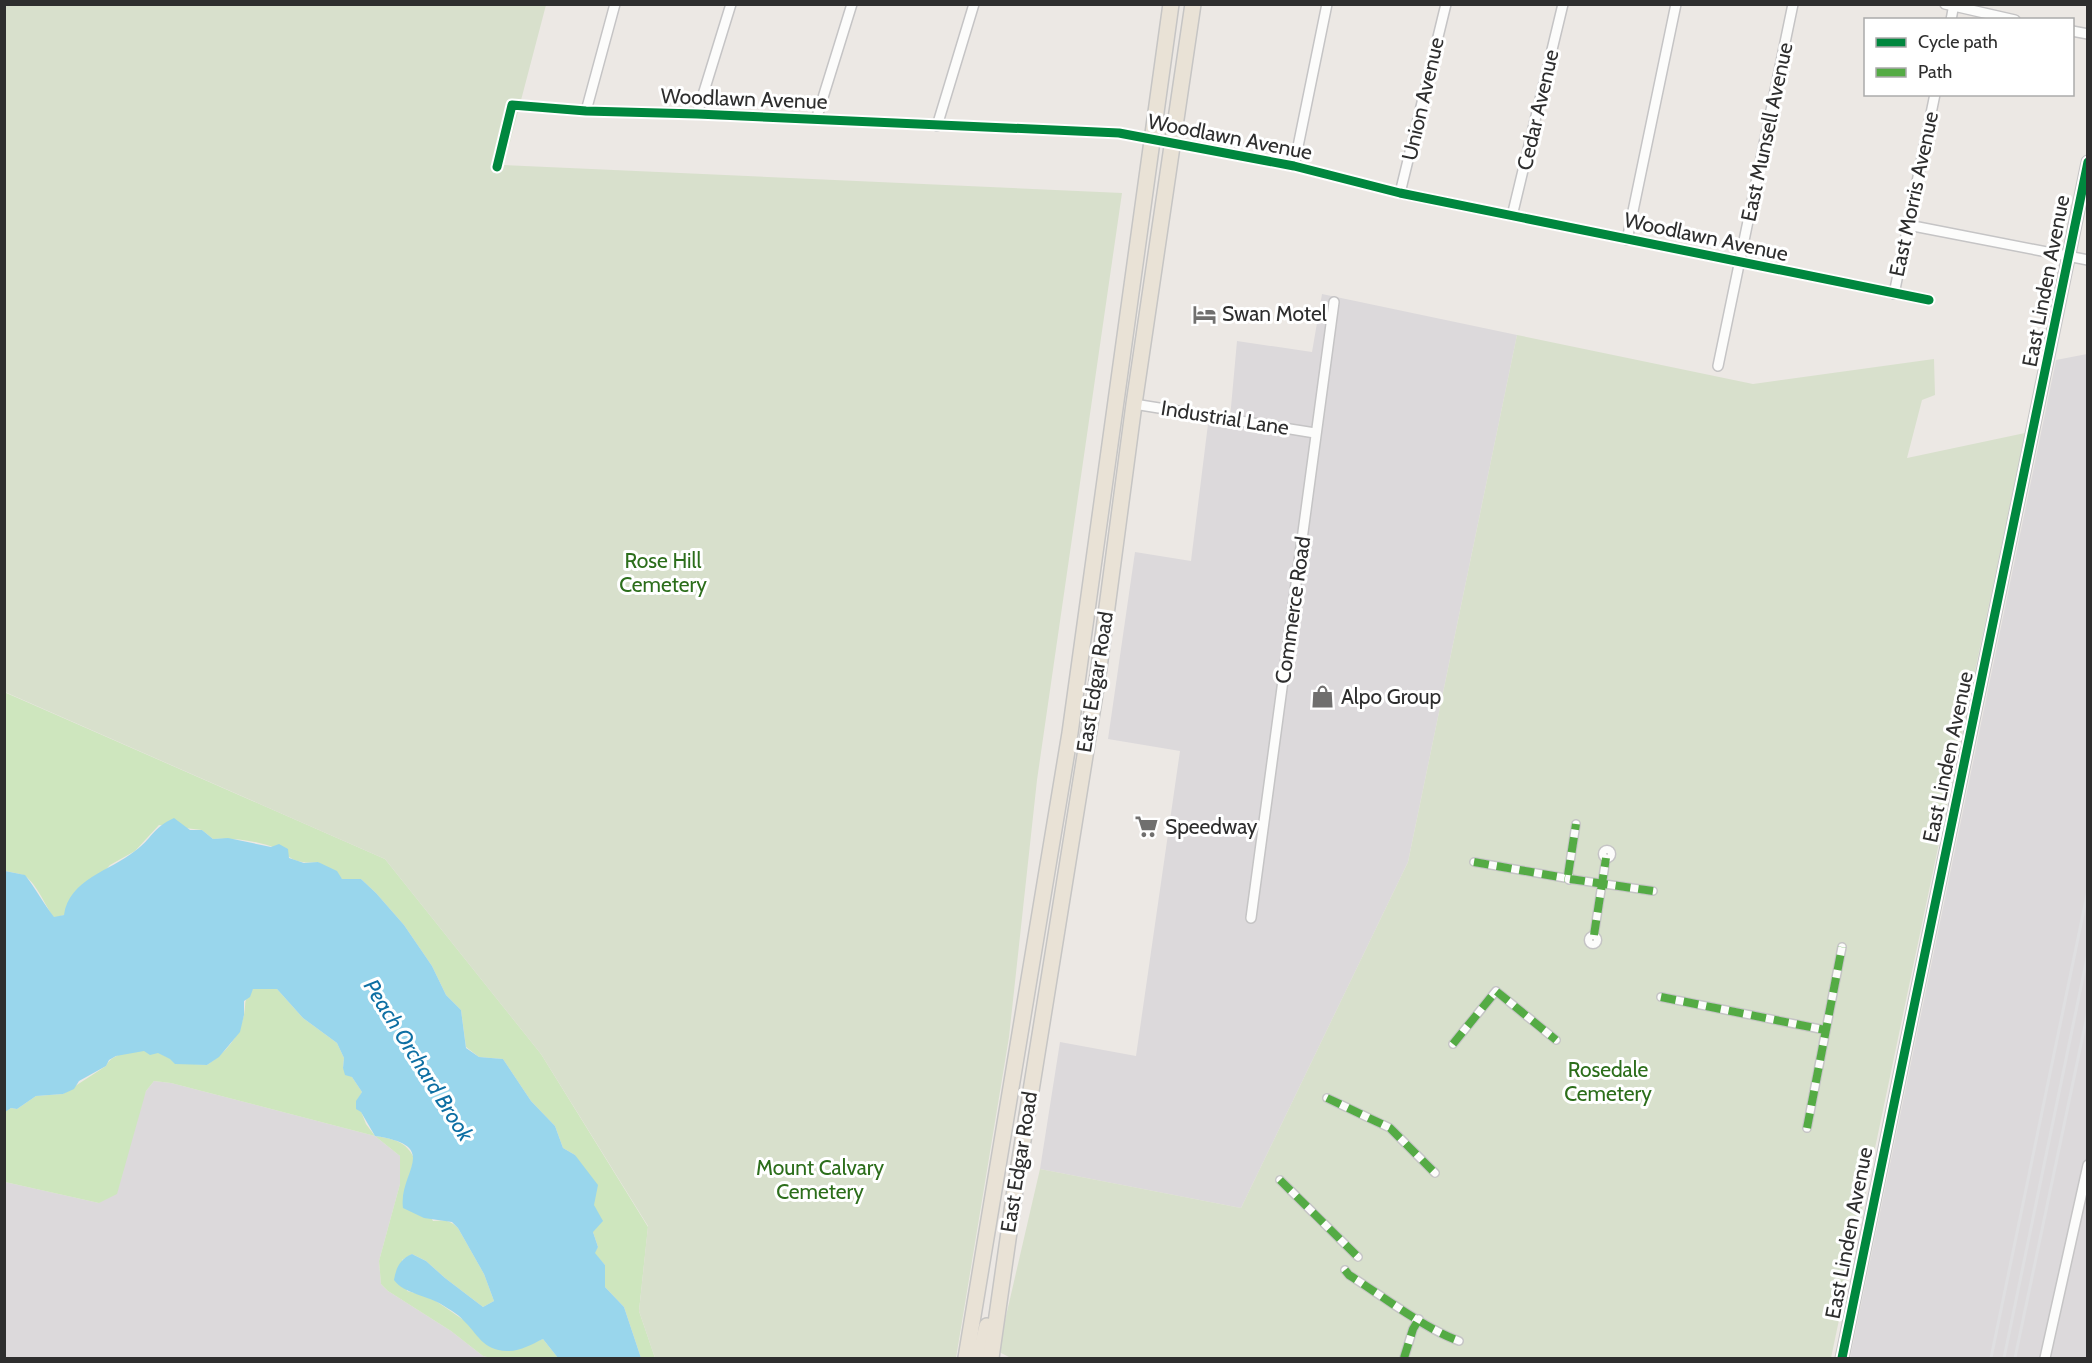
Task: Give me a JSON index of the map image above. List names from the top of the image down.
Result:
{
  "streets": {
    "highway": ["East Edgar Road"],
    "street": [
      "Woodlawn Avenue",
      "Union Avenue",
      "Cedar Avenue",
      "East Munsell Avenue",
      "East Morris Avenue",
      "East Linden Avenue",
      "Industrial Lane",
      "Commerce Road"
    ]
  },
  "crossings": [
    ["Woodlawn Avenue", "Union Avenue"],
    ["Woodlawn Avenue", "Cedar Avenue"],
    ["Woodlawn Avenue", "East Munsell Avenue"],
    ["Woodlawn Avenue", "East Morris Avenue"],
    ["Woodlawn Avenue", "East Edgar Road"],
    ["Industrial Lane", "Commerce Road"],
    ["Industrial Lane", "East Edgar Road"]
  ],
  "water": ["Peach Orchard Brook"],
  "parks": ["Rose Hill Cemetery", "Rosedale Cemetery", "Mount Calvary Cemetery"],
  "places": {
    "hotel": ["Swan Motel"],
    "shop": ["Alpo Group"],
    "supermarket": ["Speedway"]
  },
  "legend": ["Cycle path", "Path"]
}
